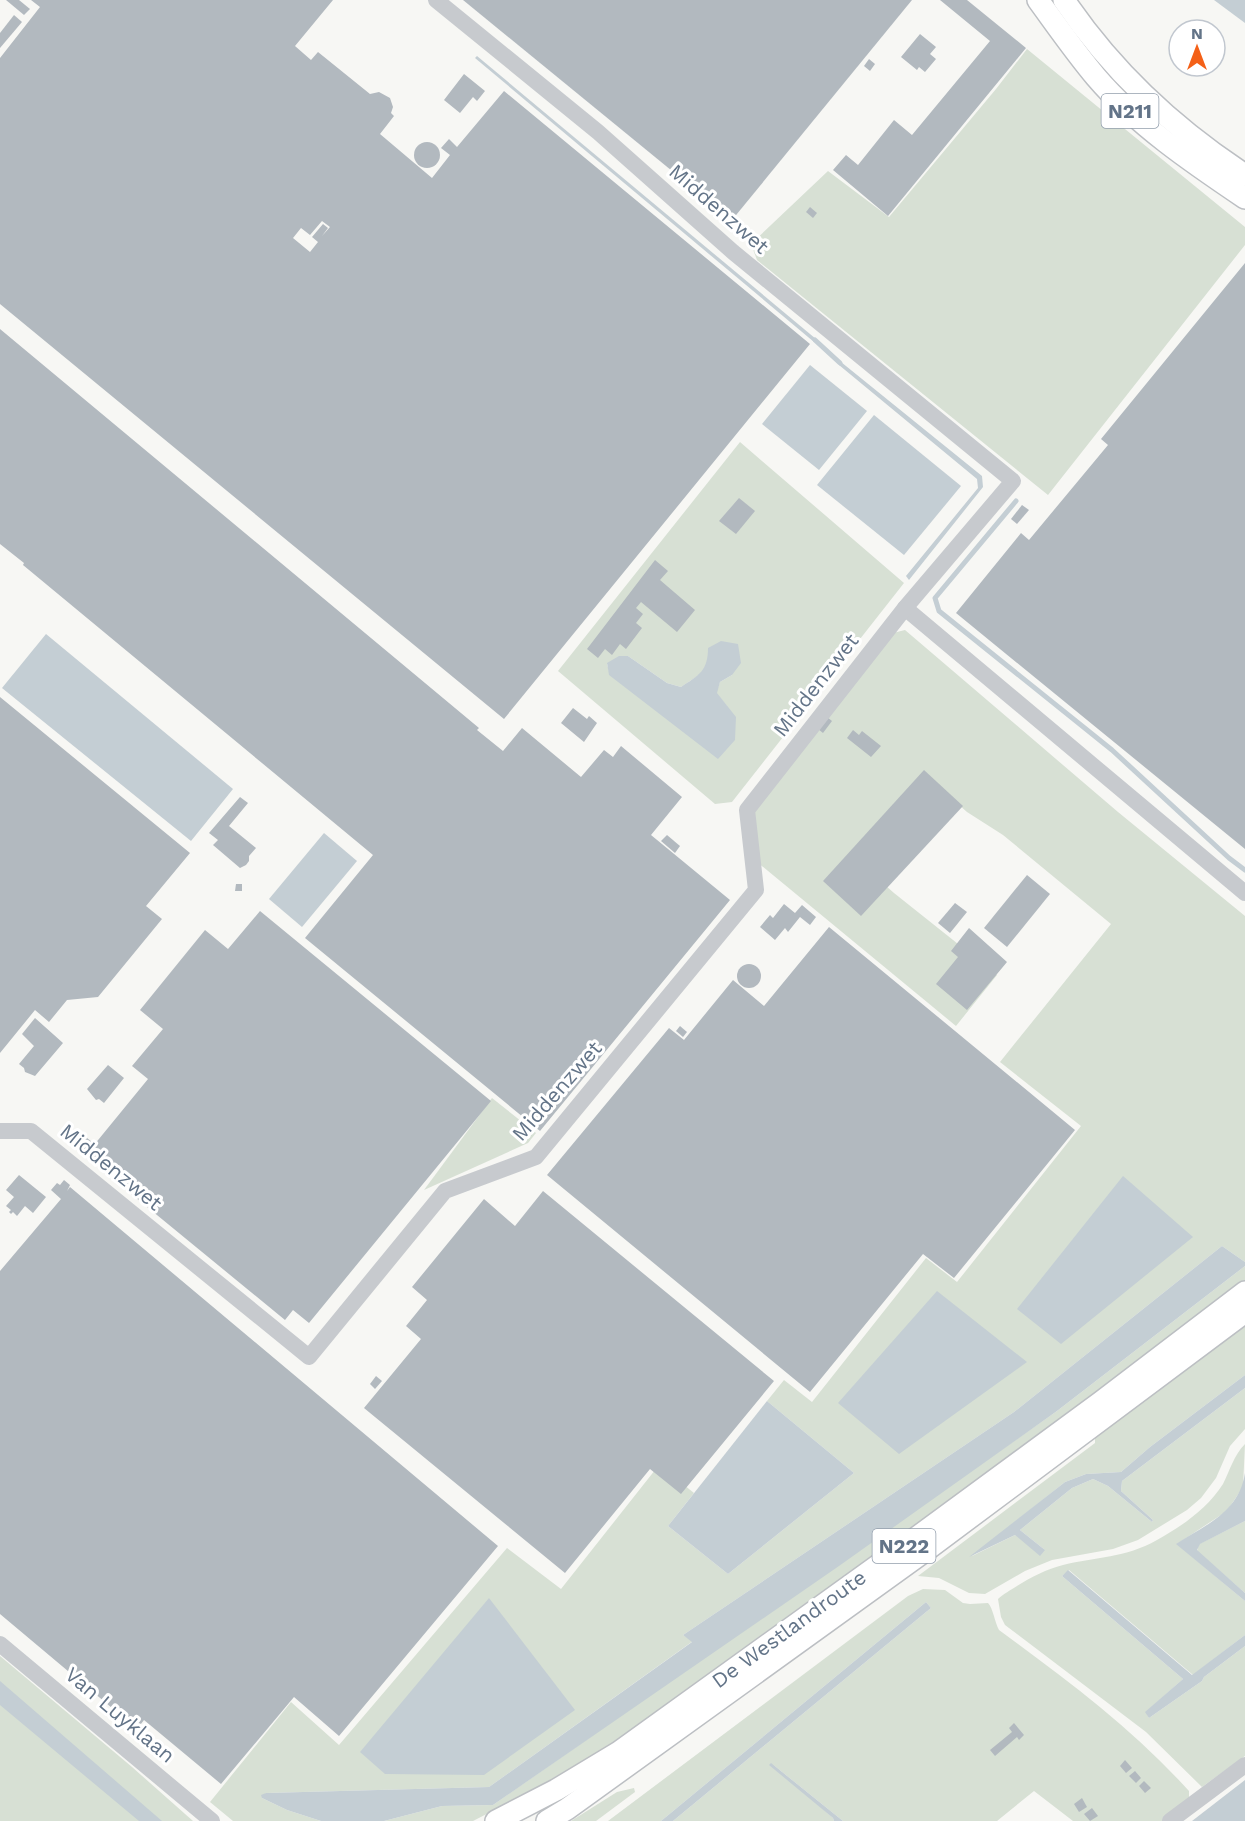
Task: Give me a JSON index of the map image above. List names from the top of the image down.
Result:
{
  "streets": {
    "main road": ["N211", "N222", "De Westlandroute"],
    "street": ["Middenzwet", "Van Luyklaan"]
  },
  "north": "top"
}
